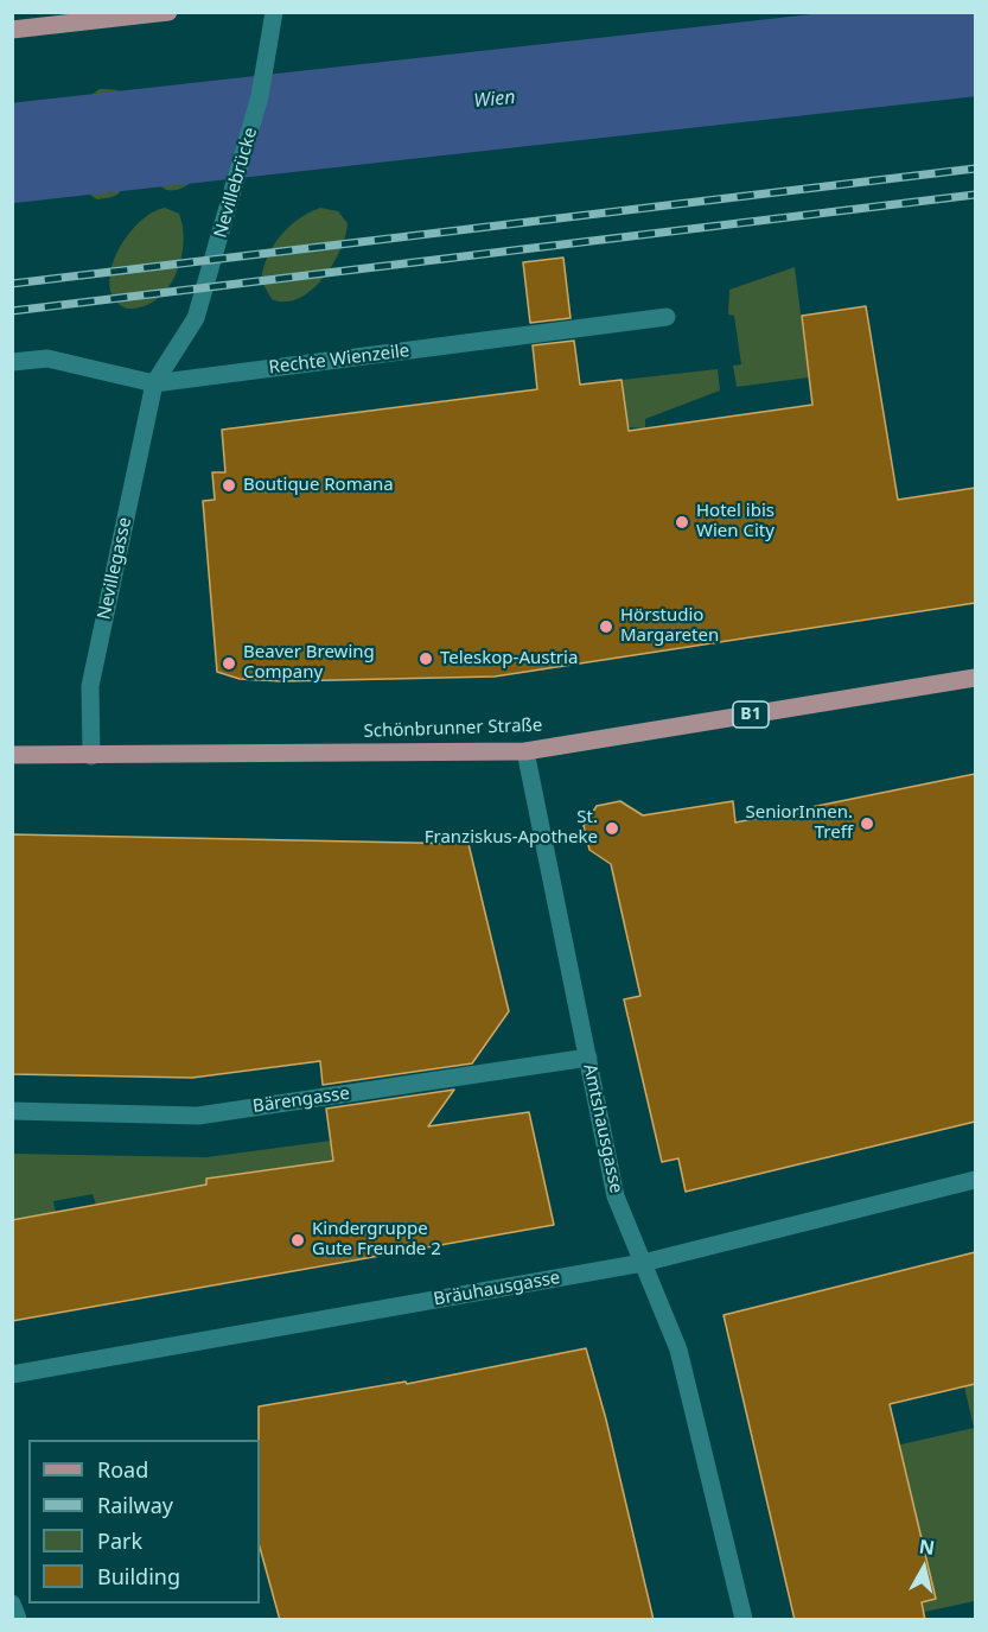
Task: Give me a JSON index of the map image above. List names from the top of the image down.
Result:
{
  "streets": {
    "main road": ["B1", "Schönbrunner Straße"],
    "street": [
      "Nevillebrücke",
      "Rechte Wienzeile",
      "Nevillegasse",
      "Bärengasse",
      "Amtshausgasse",
      "Bräuhausgasse"
    ]
  },
  "crossings": [
    ["Nevillebrücke", "Rechte Wienzeile"],
    ["Nevillebrücke", "Nevillegasse"],
    ["Rechte Wienzeile", "Nevillegasse"],
    ["Nevillegasse", "Schönbrunner Straße"],
    ["Schönbrunner Straße", "Amtshausgasse"],
    ["Bärengasse", "Amtshausgasse"],
    ["Amtshausgasse", "Bräuhausgasse"]
  ],
  "water": ["Wien"],
  "places": [
    "Boutique Romana",
    "Hotel ibis Wien City",
    "Hörstudio Margareten",
    "Teleskop-Austria",
    "Beaver Brewing Company",
    "SeniorInnen. Treff",
    "St. Franziskus-Apotheke",
    "Kindergruppe Gute Freunde 2"
  ],
  "legend": [
    "Road",
    "Railway",
    "Park",
    "Building"
  ],
  "north": "top"
}
